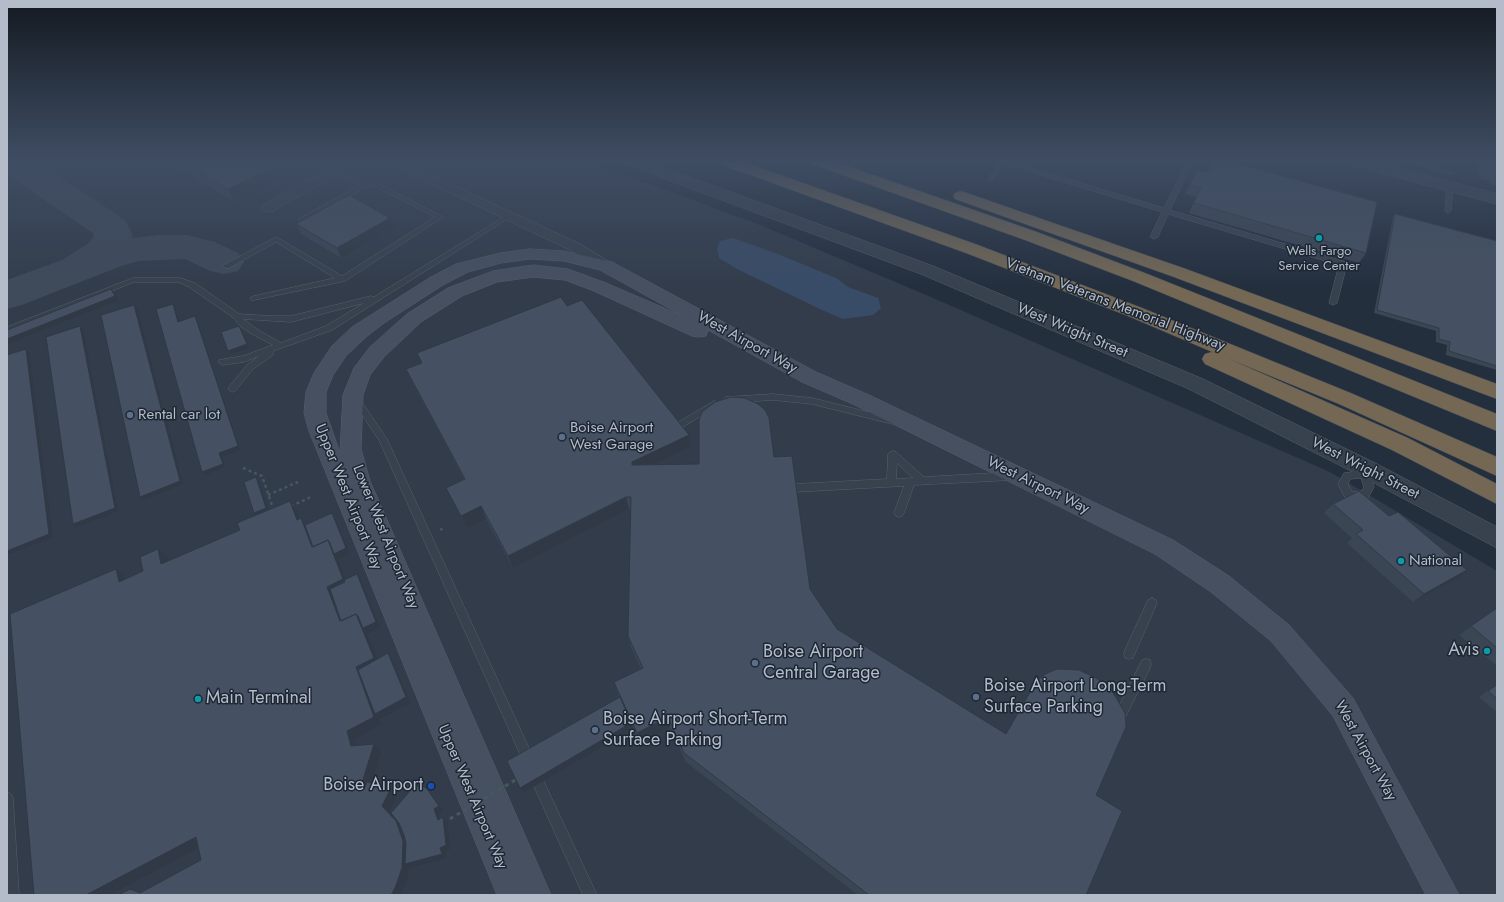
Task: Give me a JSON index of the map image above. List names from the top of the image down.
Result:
{
  "streets": {
    "highway": ["Vietnam Veterans Memorial Highway"],
    "main road": ["West Airport Way", "Upper West Airport Way", "Lower West Airport Way"],
    "street": ["West Wright Street"]
  },
  "crossings": [
    ["West Airport Way", "Upper West Airport Way"],
    ["West Airport Way", "Lower West Airport Way"]
  ],
  "places": [
    "Wells Fargo Service Center",
    "Rental car lot",
    "Boise Airport West Garage",
    "National",
    "Avis",
    "Boise Airport Central Garage",
    "Boise Airport Long-Term Surface Parking",
    "Main Terminal",
    "Boise Airport Short-Term Surface Parking",
    "Boise Airport"
  ]
}
